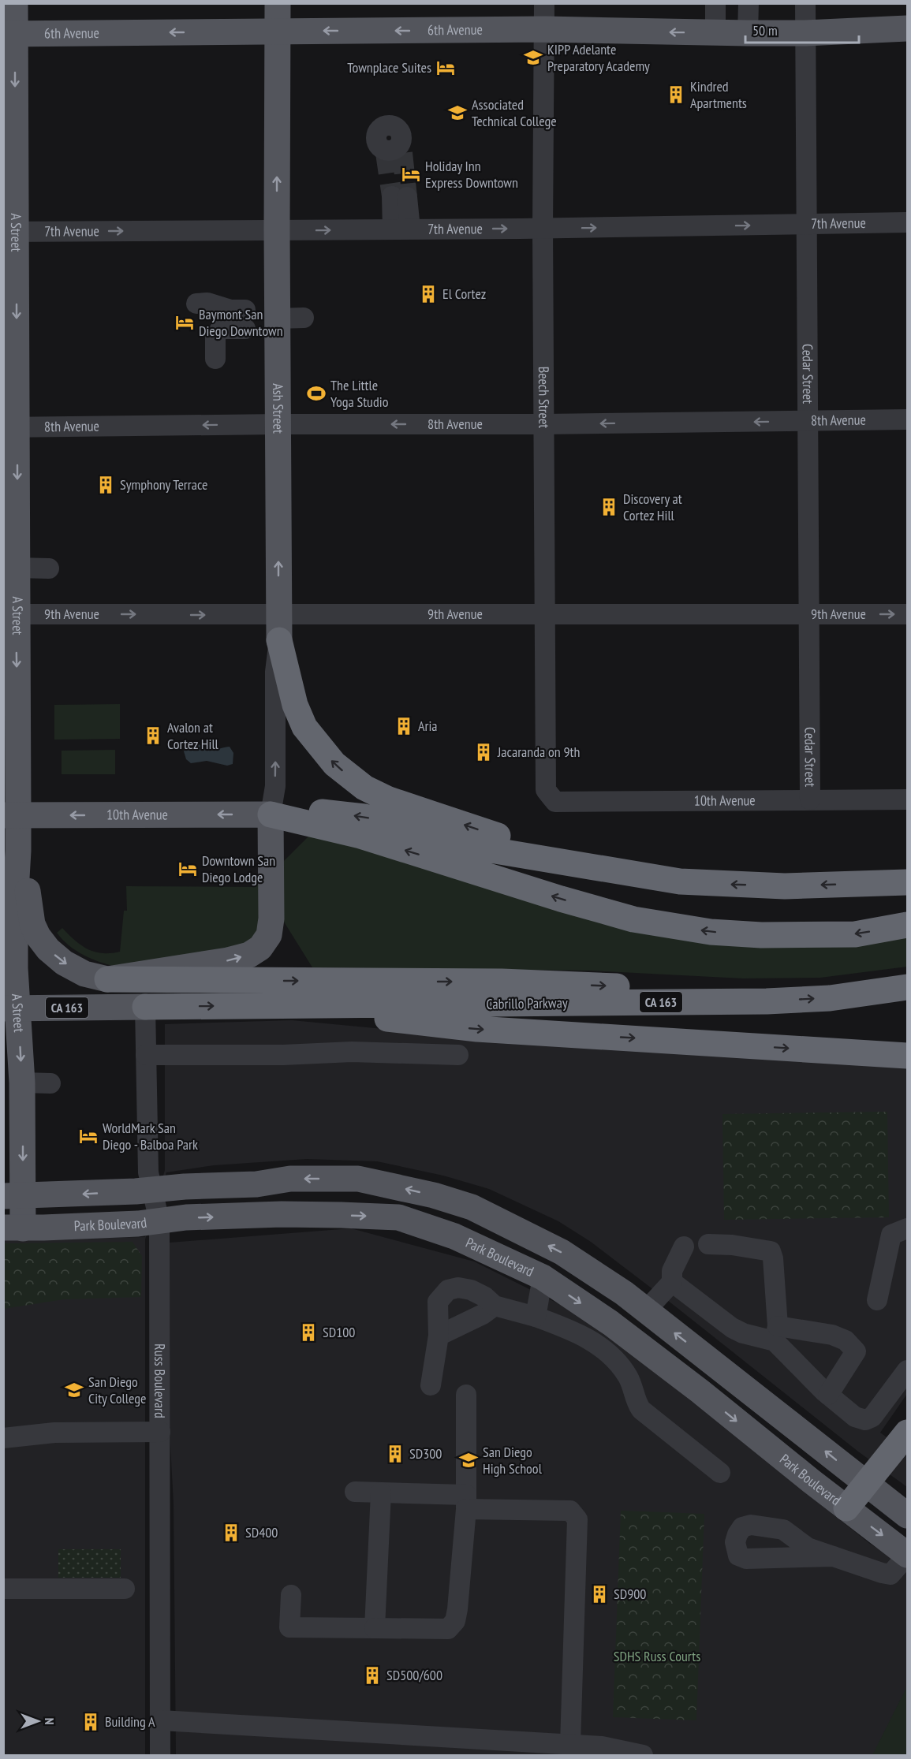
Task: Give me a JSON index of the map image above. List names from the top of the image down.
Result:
{
  "streets": {
    "highway": ["CA 163", "Cabrillo Parkway"],
    "main road": [
      "6th Avenue",
      "A Street",
      "Ash Street",
      "10th Avenue",
      "Park Boulevard"
    ],
    "street": [
      "7th Avenue",
      "Cedar Street",
      "Beech Street",
      "8th Avenue",
      "9th Avenue",
      "Russ Boulevard"
    ]
  },
  "crossings": [
    ["6th Avenue", "A Street"],
    ["6th Avenue", "Cedar Street"],
    ["6th Avenue", "Beech Street"],
    ["6th Avenue", "Ash Street"],
    ["7th Avenue", "A Street"],
    ["7th Avenue", "Cedar Street"],
    ["7th Avenue", "Beech Street"],
    ["7th Avenue", "Ash Street"],
    ["A Street", "8th Avenue"],
    ["A Street", "9th Avenue"],
    ["A Street", "10th Avenue"],
    ["A Street", "CA 163"],
    ["A Street", "Park Boulevard"],
    ["Cedar Street", "8th Avenue"],
    ["Cedar Street", "9th Avenue"],
    ["Cedar Street", "10th Avenue"],
    ["Beech Street", "8th Avenue"],
    ["Beech Street", "9th Avenue"],
    ["Beech Street", "10th Avenue"],
    ["Ash Street", "8th Avenue"],
    ["Ash Street", "9th Avenue"],
    ["Ash Street", "10th Avenue"],
    ["CA 163", "Cabrillo Parkway"],
    ["CA 163", "Russ Boulevard"],
    ["Cabrillo Parkway", "Russ Boulevard"],
    ["Park Boulevard", "Russ Boulevard"]
  ],
  "one_way": [
    "6th Avenue",
    "7th Avenue",
    "A Street",
    "Ash Street",
    "8th Avenue",
    "9th Avenue"
  ],
  "parks": ["SDHS Russ Courts"],
  "places": {
    "school or university": [
      "KIPP Adelante Preparatory Academy",
      "Associated Technical College",
      "San Diego City College",
      "San Diego High School"
    ],
    "hotel": [
      "Townplace Suites",
      "Holiday Inn Express Downtown",
      "Baymont San Diego Downtown",
      "Downtown San Diego Lodge",
      "WorldMark San Diego - Balboa Park"
    ],
    "building": [
      "Kindred Apartments",
      "El Cortez",
      "Symphony Terrace",
      "Discovery at Cortez Hill",
      "Aria",
      "Avalon at Cortez Hill",
      "Jacaranda on 9th",
      "SD100",
      "SD300",
      "SD400",
      "SD900",
      "SD500/600",
      "Building A"
    ],
    "sports": ["The Little Yoga Studio"]
  },
  "scale_bar": "50 m",
  "north": "right"
}
